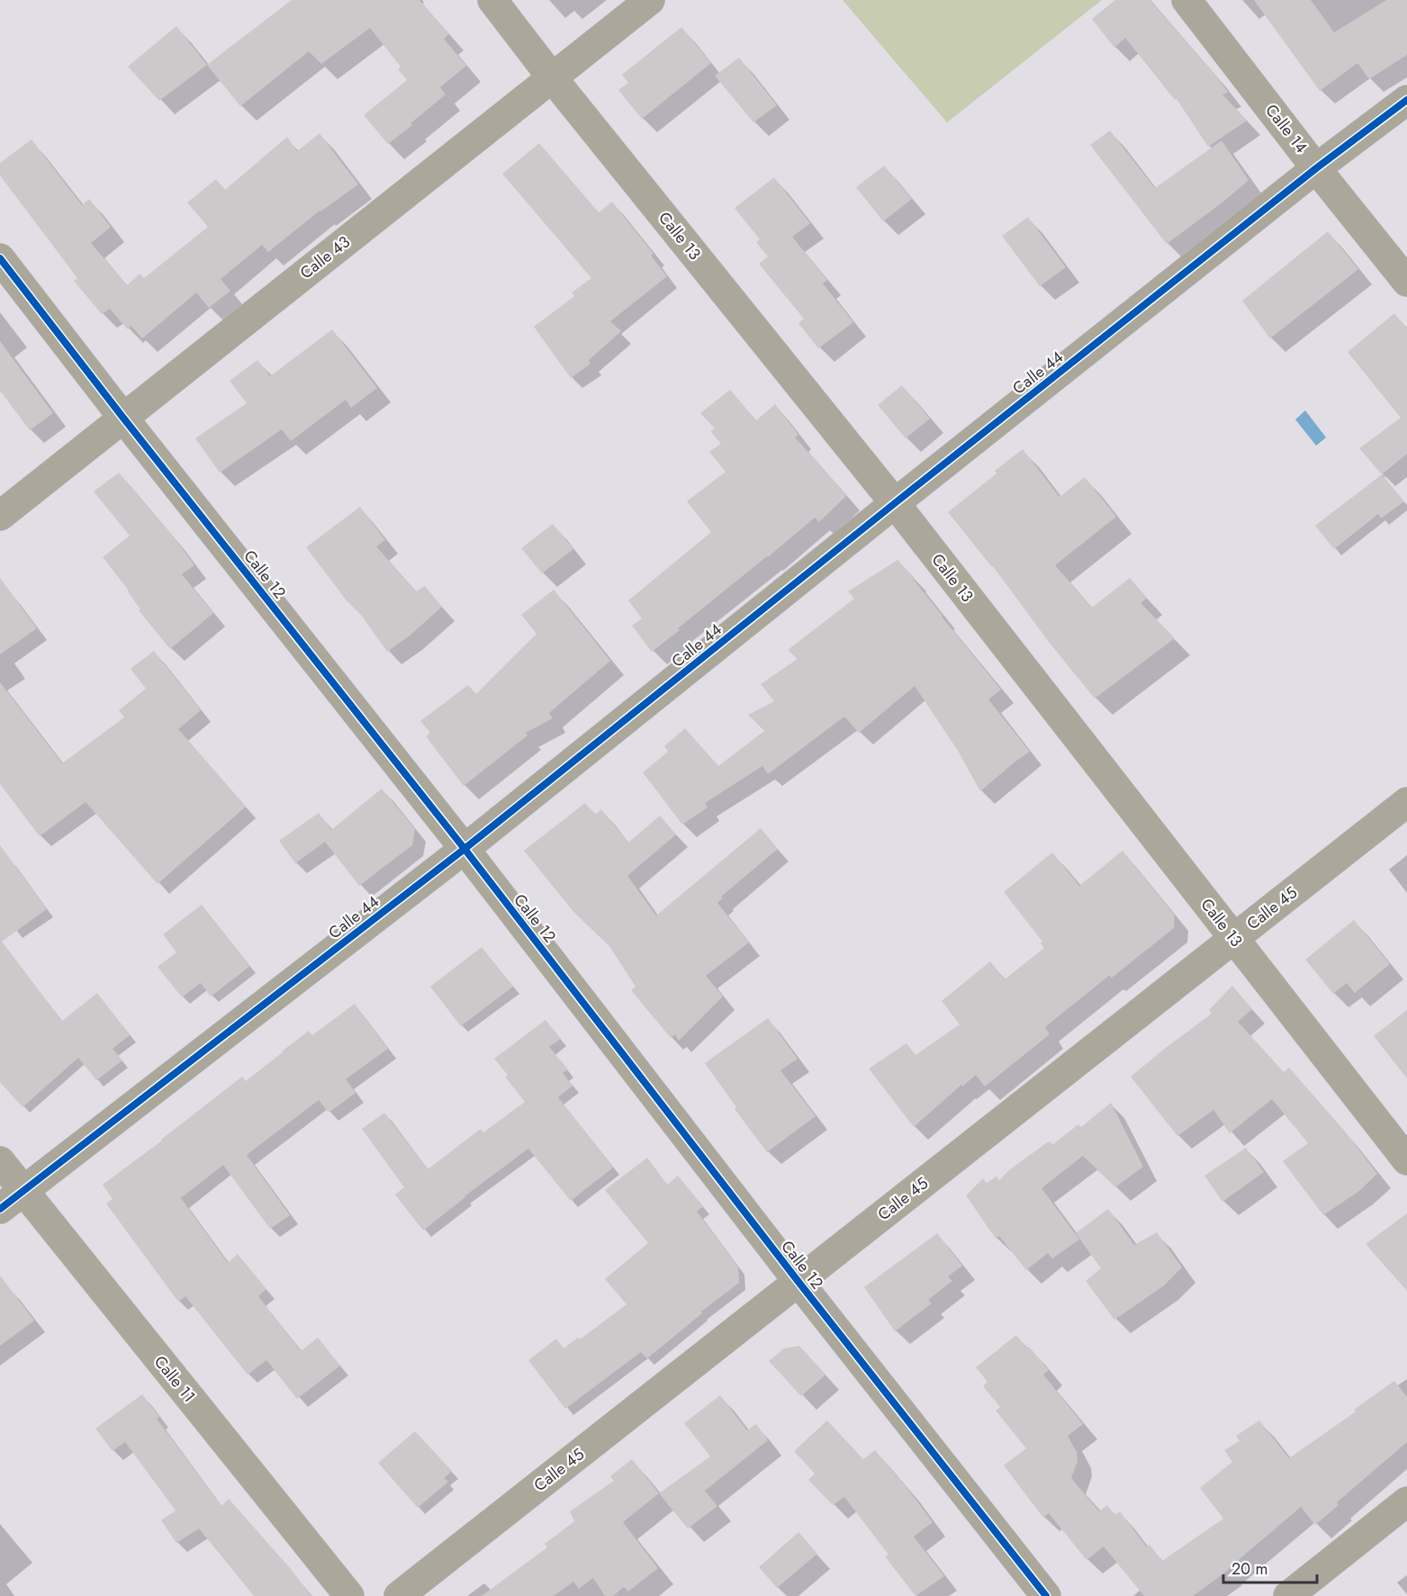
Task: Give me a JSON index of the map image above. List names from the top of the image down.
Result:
{
  "streets": {
    "street": [
      "Calle 14",
      "Calle 13",
      "Calle 43",
      "Calle 44",
      "Calle 12",
      "Calle 45",
      "Calle 11"
    ]
  },
  "crossings": [
    ["Calle 14", "Calle 44"],
    ["Calle 13", "Calle 43"],
    ["Calle 13", "Calle 44"],
    ["Calle 13", "Calle 45"],
    ["Calle 43", "Calle 12"],
    ["Calle 44", "Calle 12"],
    ["Calle 44", "Calle 11"],
    ["Calle 12", "Calle 45"]
  ],
  "scale_bar": "20 m"
}
